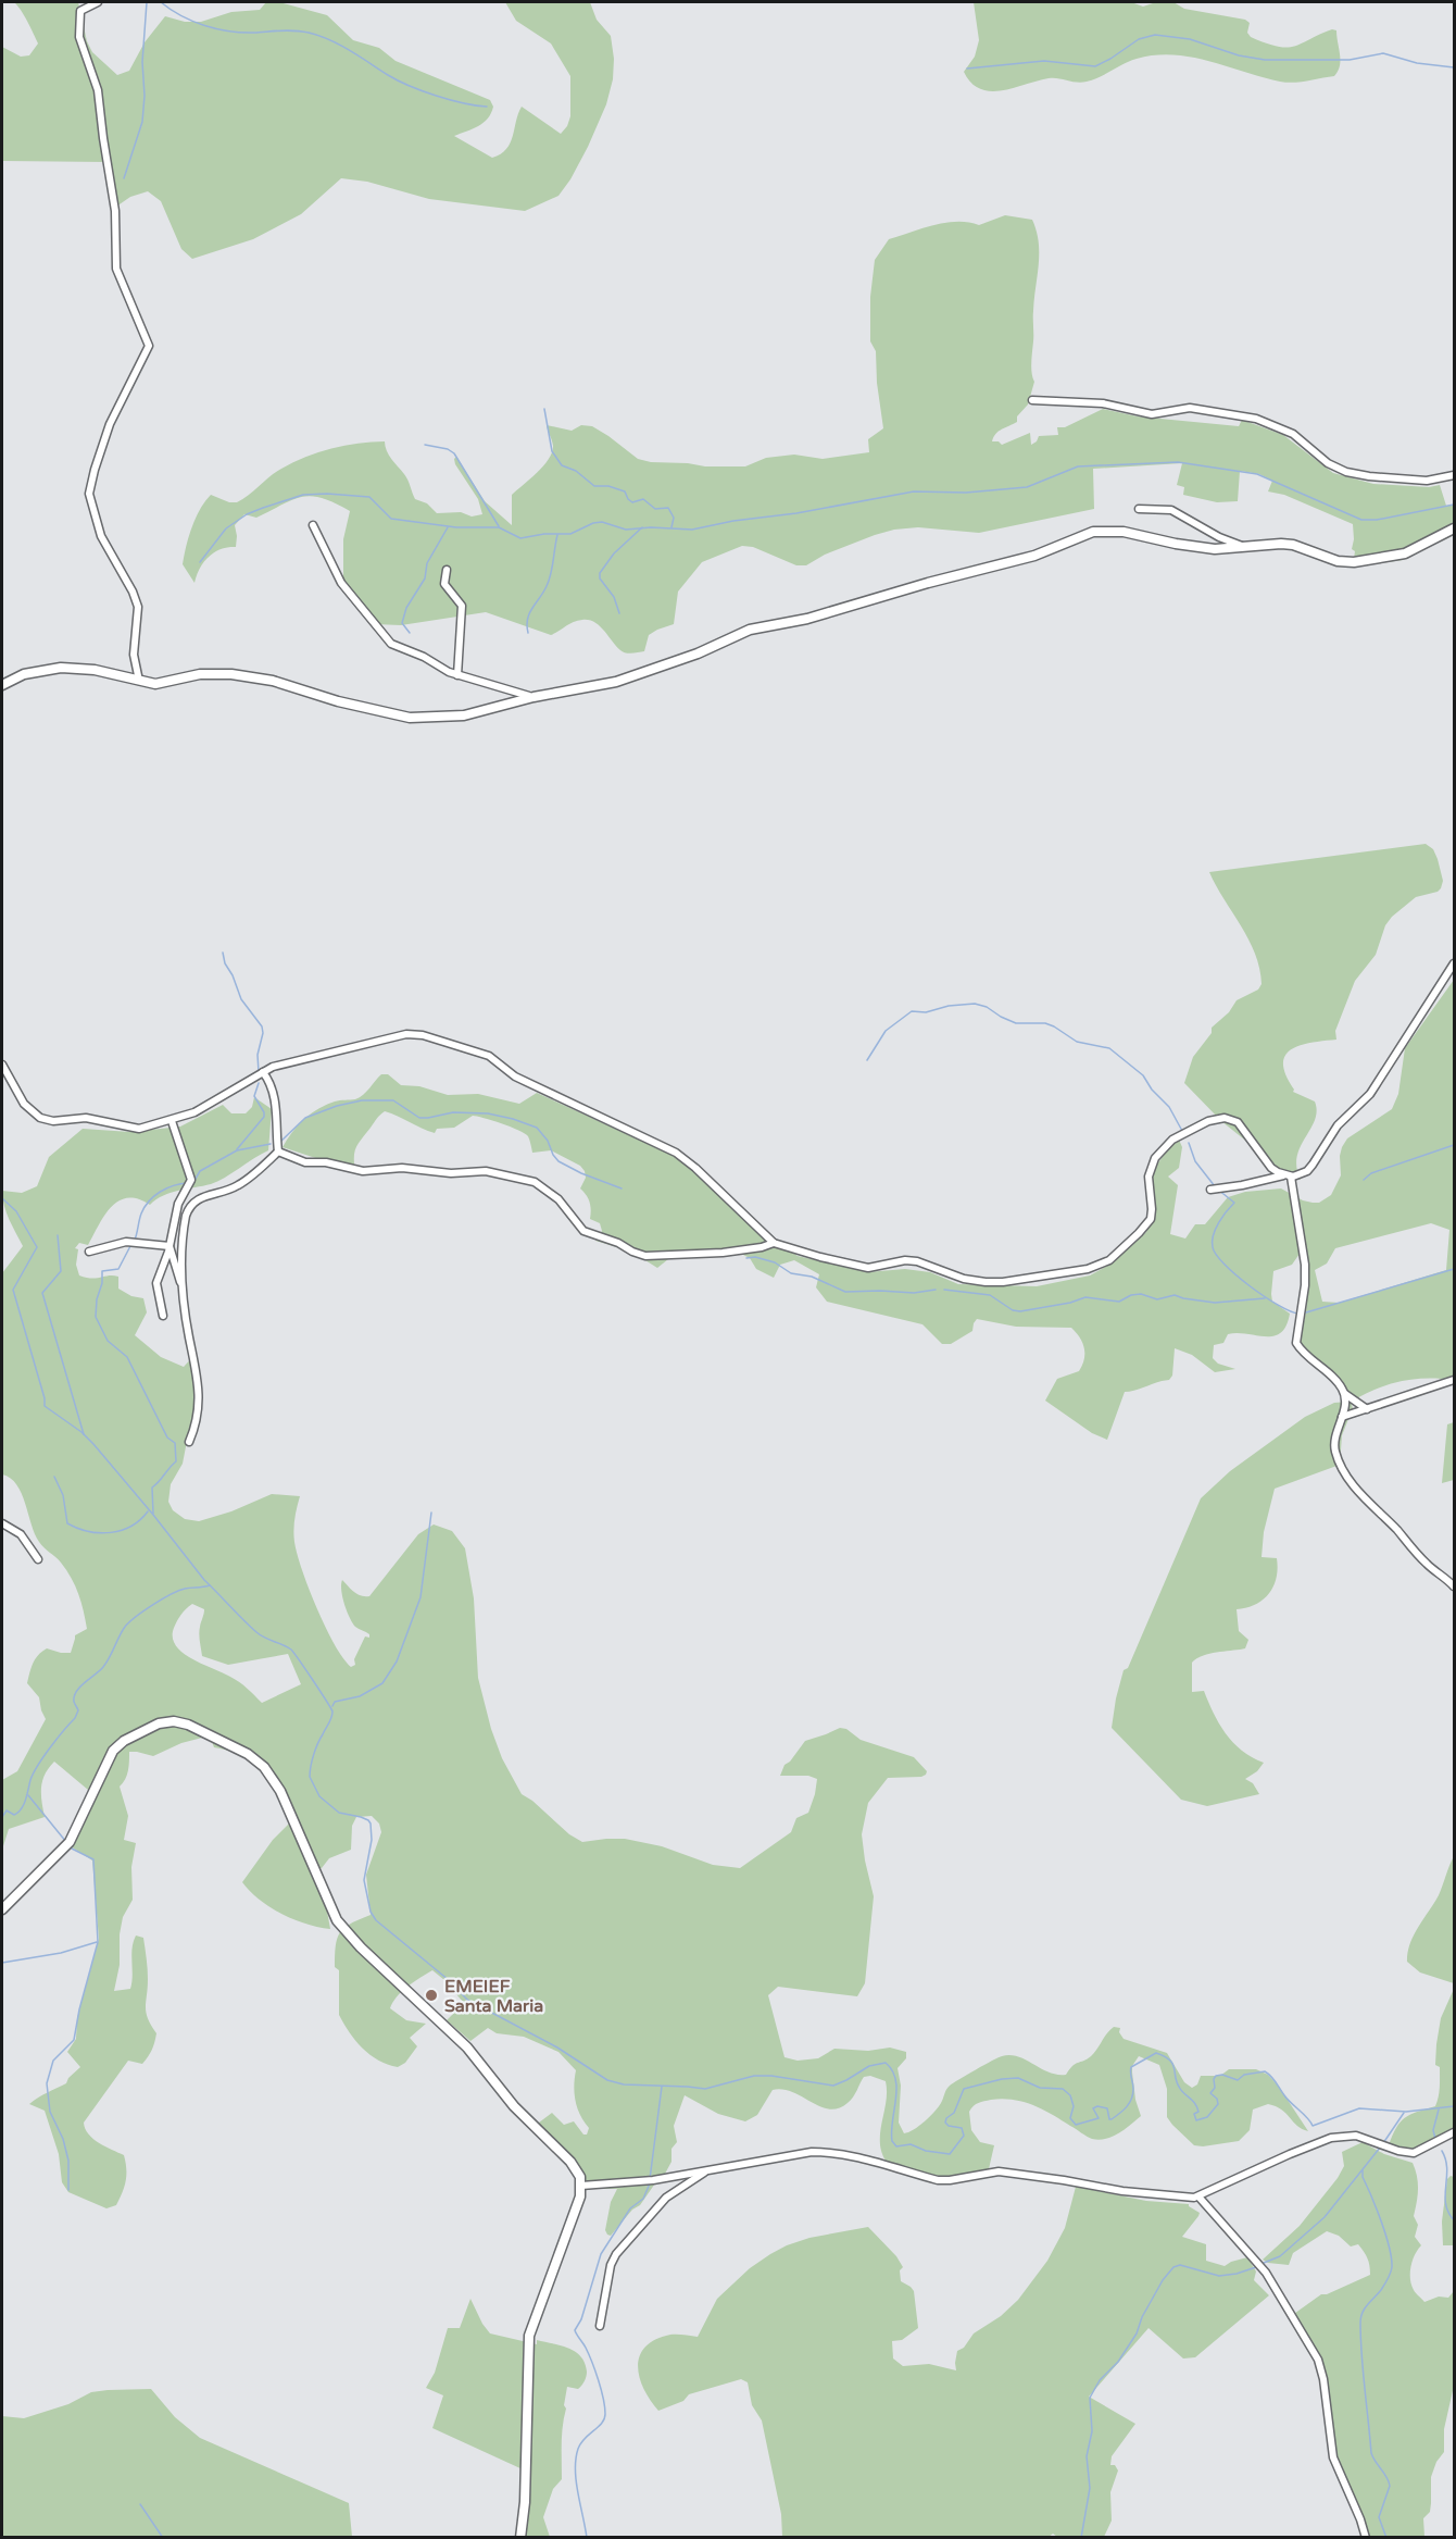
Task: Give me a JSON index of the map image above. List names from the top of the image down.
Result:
{
  "places": ["EMEIEF Santa Maria"]
}
